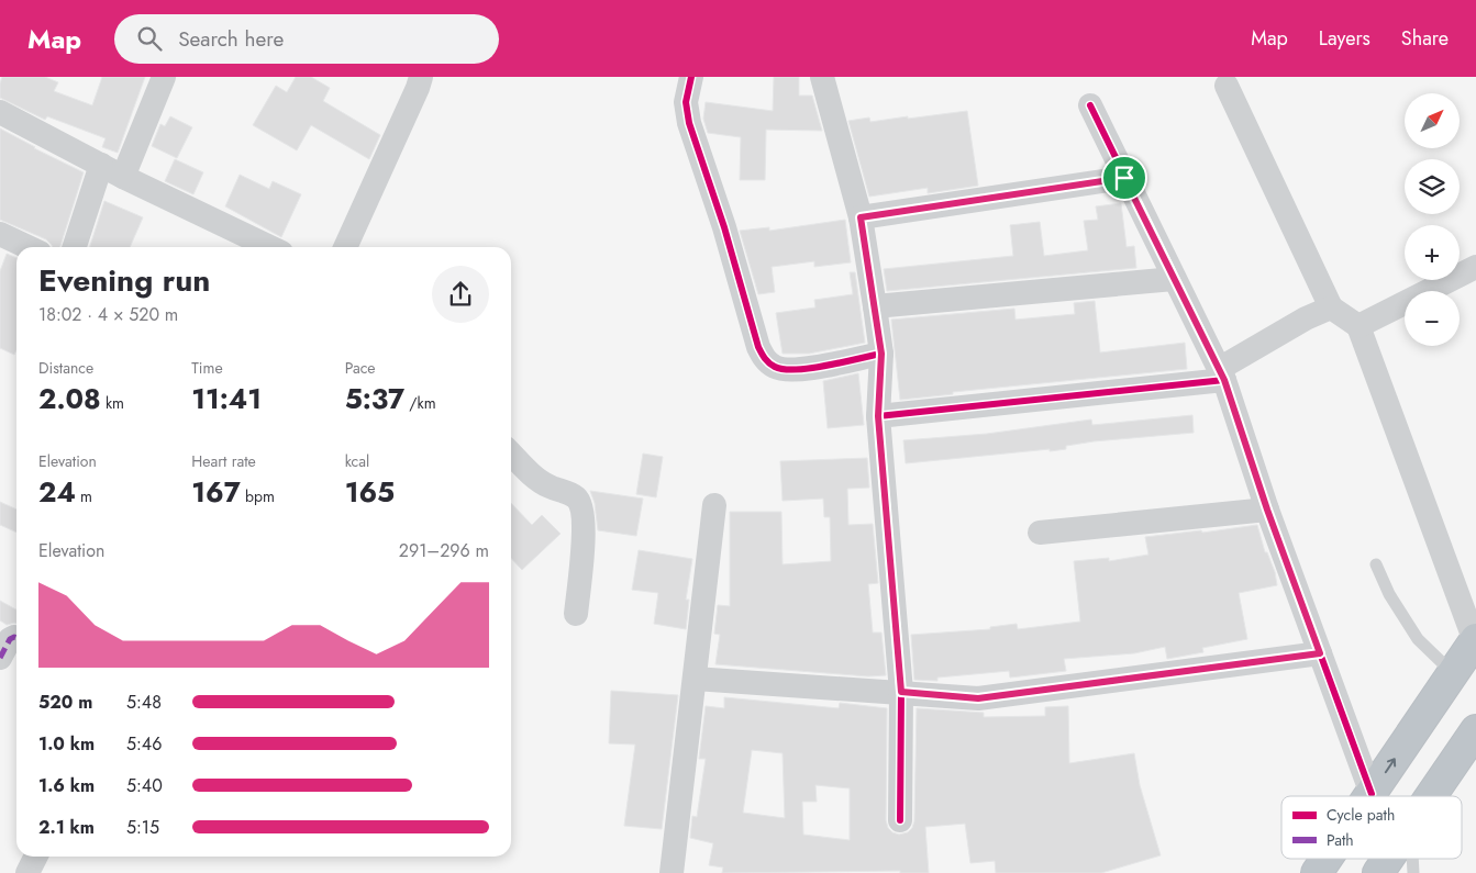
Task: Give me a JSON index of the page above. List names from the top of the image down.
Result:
{
  "legend": ["Cycle path", "Path"],
  "north": "top right",
  "page": {
    "header": "Map",
    "search": "Search here",
    "nav": ["Map", "Layers", "Share"],
    "map_buttons": ["+", "−"],
    "heading": ["Evening run", "18:02 · 4 × 520 m"],
    "stats": [
      ["Distance", "2.08 km"],
      ["Time", "11:41"],
      ["Pace", "5:37 /km"],
      ["Elevation", "24 m"],
      ["Heart rate", "167 bpm"],
      ["kcal", "165"]
    ],
    "chart": ["Elevation", "291–296 m"],
    "list": [
      {
        "name": "520 m",
        "note": "5:48"
      },
      {
        "name": "1.0 km",
        "note": "5:46"
      },
      {
        "name": "1.6 km",
        "note": "5:40"
      },
      {
        "name": "2.1 km",
        "note": "5:15"
      }
    ]
  }
}
